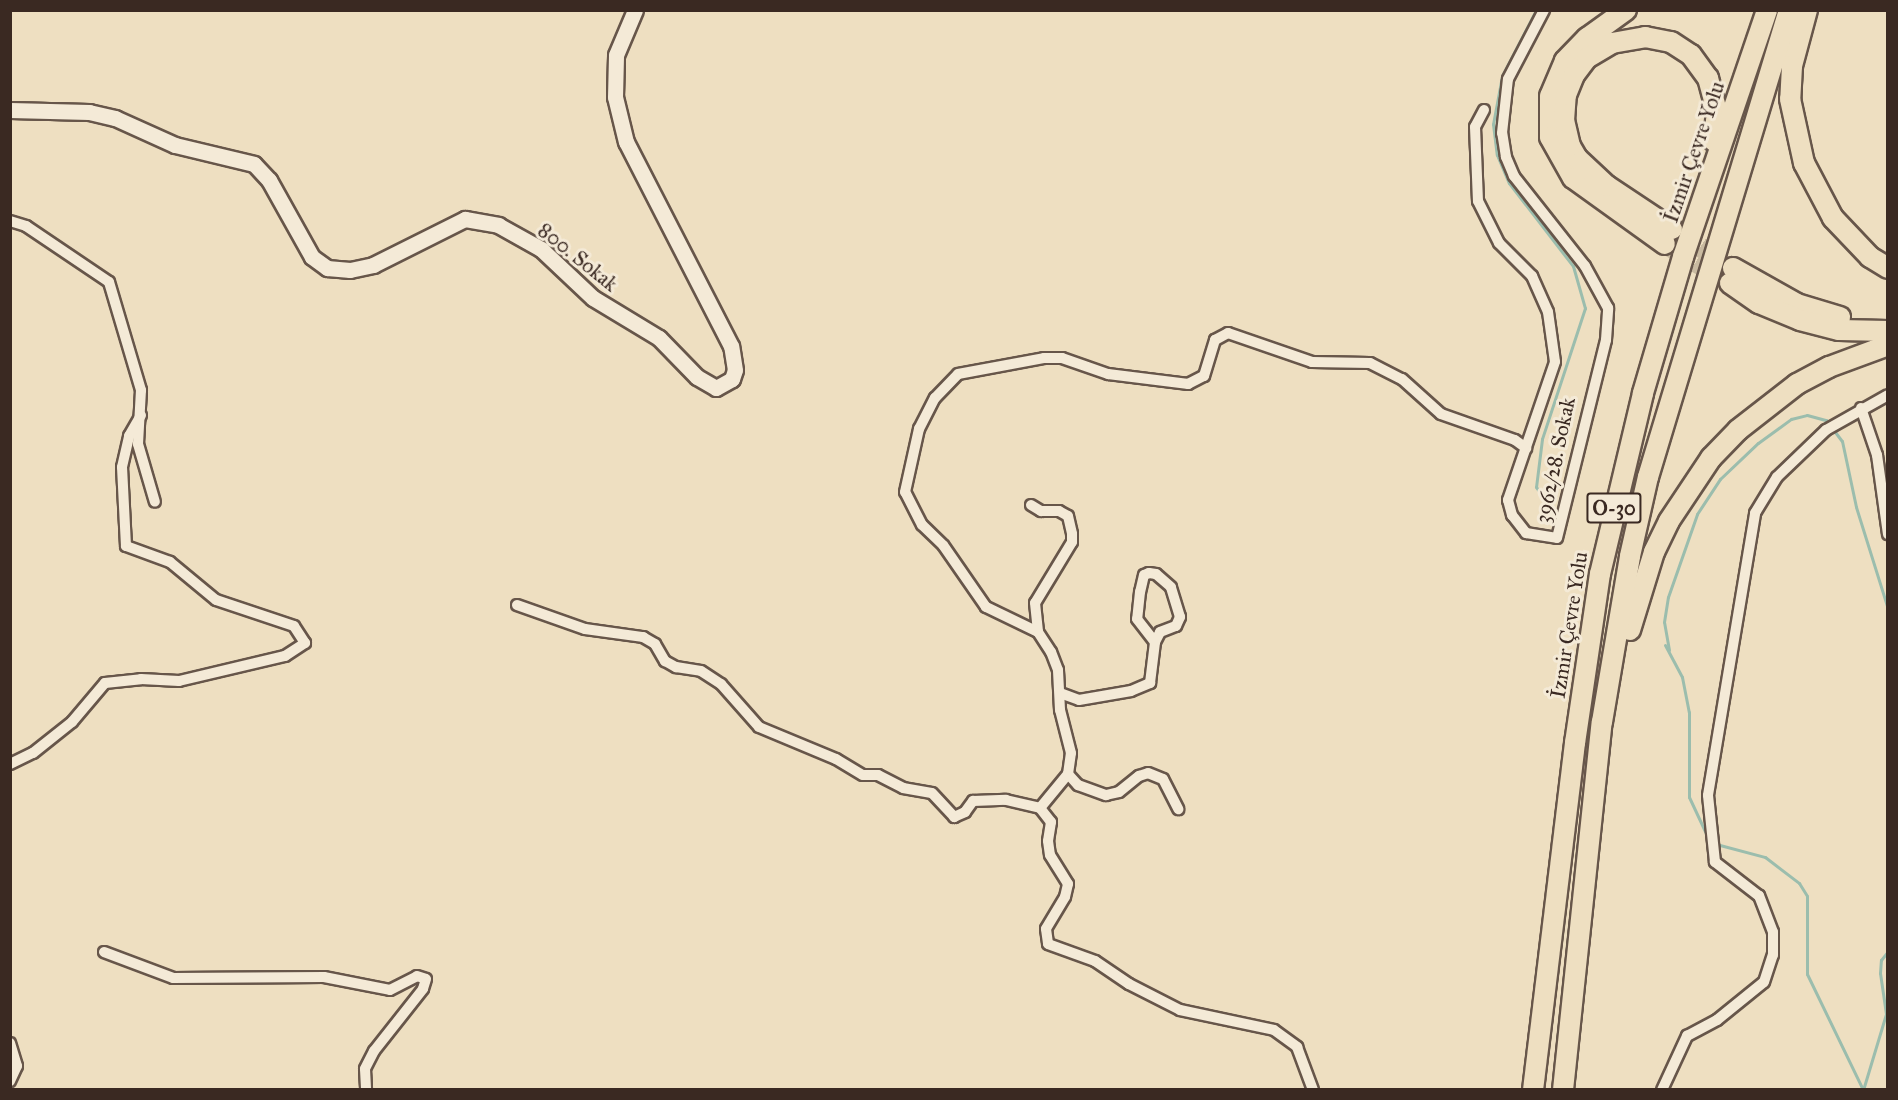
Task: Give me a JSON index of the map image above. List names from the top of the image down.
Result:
{
  "streets": {
    "highway": ["İzmir Çevre Yolu", "O-30"],
    "main road": ["800. Sokak"],
    "street": ["3962/28. Sokak"]
  }
}
